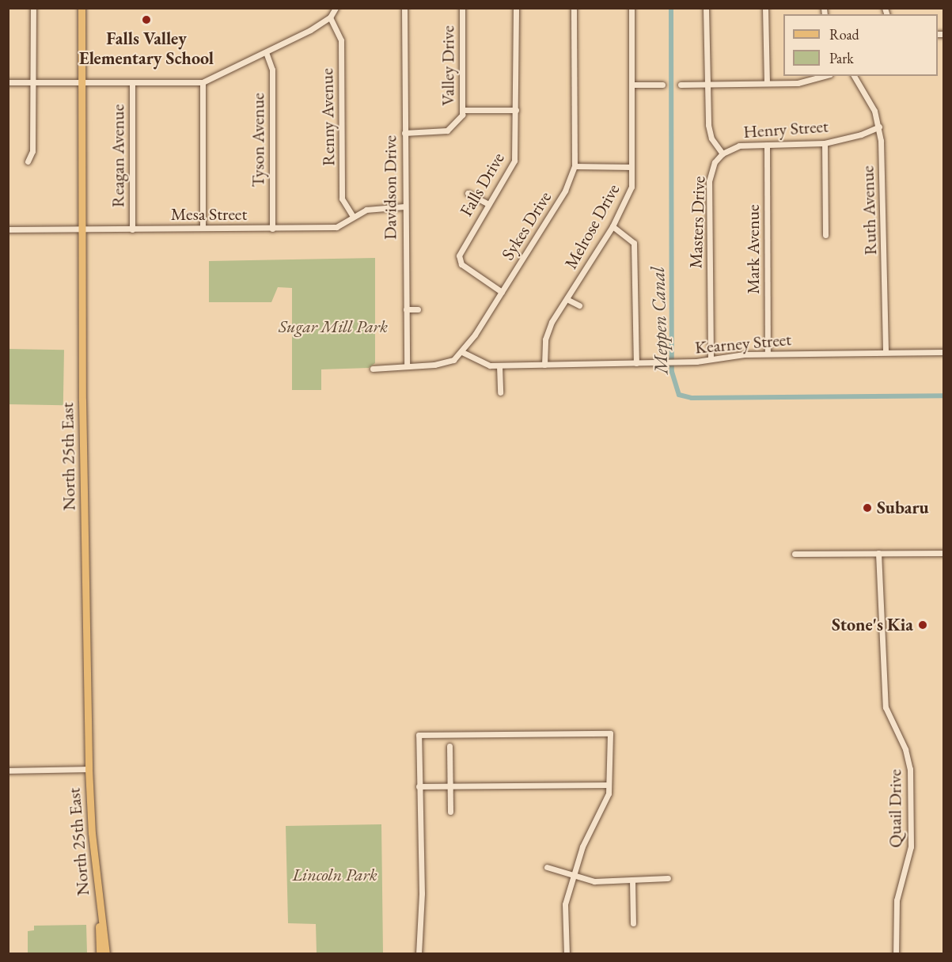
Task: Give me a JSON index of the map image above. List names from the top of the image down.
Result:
{
  "streets": {
    "main road": ["North 25th East"],
    "street": [
      "Valley Drive",
      "Renny Avenue",
      "Henry Street",
      "Tyson Avenue",
      "Reagan Avenue",
      "Falls Drive",
      "Davidson Drive",
      "Ruth Avenue",
      "Mesa Street",
      "Masters Drive",
      "Sykes Drive",
      "Melrose Drive",
      "Mark Avenue",
      "Kearney Street",
      "Quail Drive"
    ]
  },
  "crossings": [
    ["Valley Drive", "Davidson Drive"],
    ["Renny Avenue", "Mesa Street"],
    ["Henry Street", "Ruth Avenue"],
    ["Henry Street", "Masters Drive"],
    ["Henry Street", "Mark Avenue"],
    ["Tyson Avenue", "Mesa Street"],
    ["Reagan Avenue", "Mesa Street"],
    ["Falls Drive", "Sykes Drive"],
    ["Davidson Drive", "Mesa Street"],
    ["Davidson Drive", "Sykes Drive"],
    ["Ruth Avenue", "Kearney Street"],
    ["Mesa Street", "North 25th East"],
    ["Masters Drive", "Kearney Street"],
    ["Sykes Drive", "Kearney Street"],
    ["Melrose Drive", "Kearney Street"],
    ["Mark Avenue", "Kearney Street"]
  ],
  "water": ["Meppen Canal"],
  "parks": ["Sugar Mill Park", "Lincoln Park"],
  "places": ["Falls Valley Elementary School", "Subaru", "Stone's Kia"],
  "legend": ["Road", "Park"]
}
